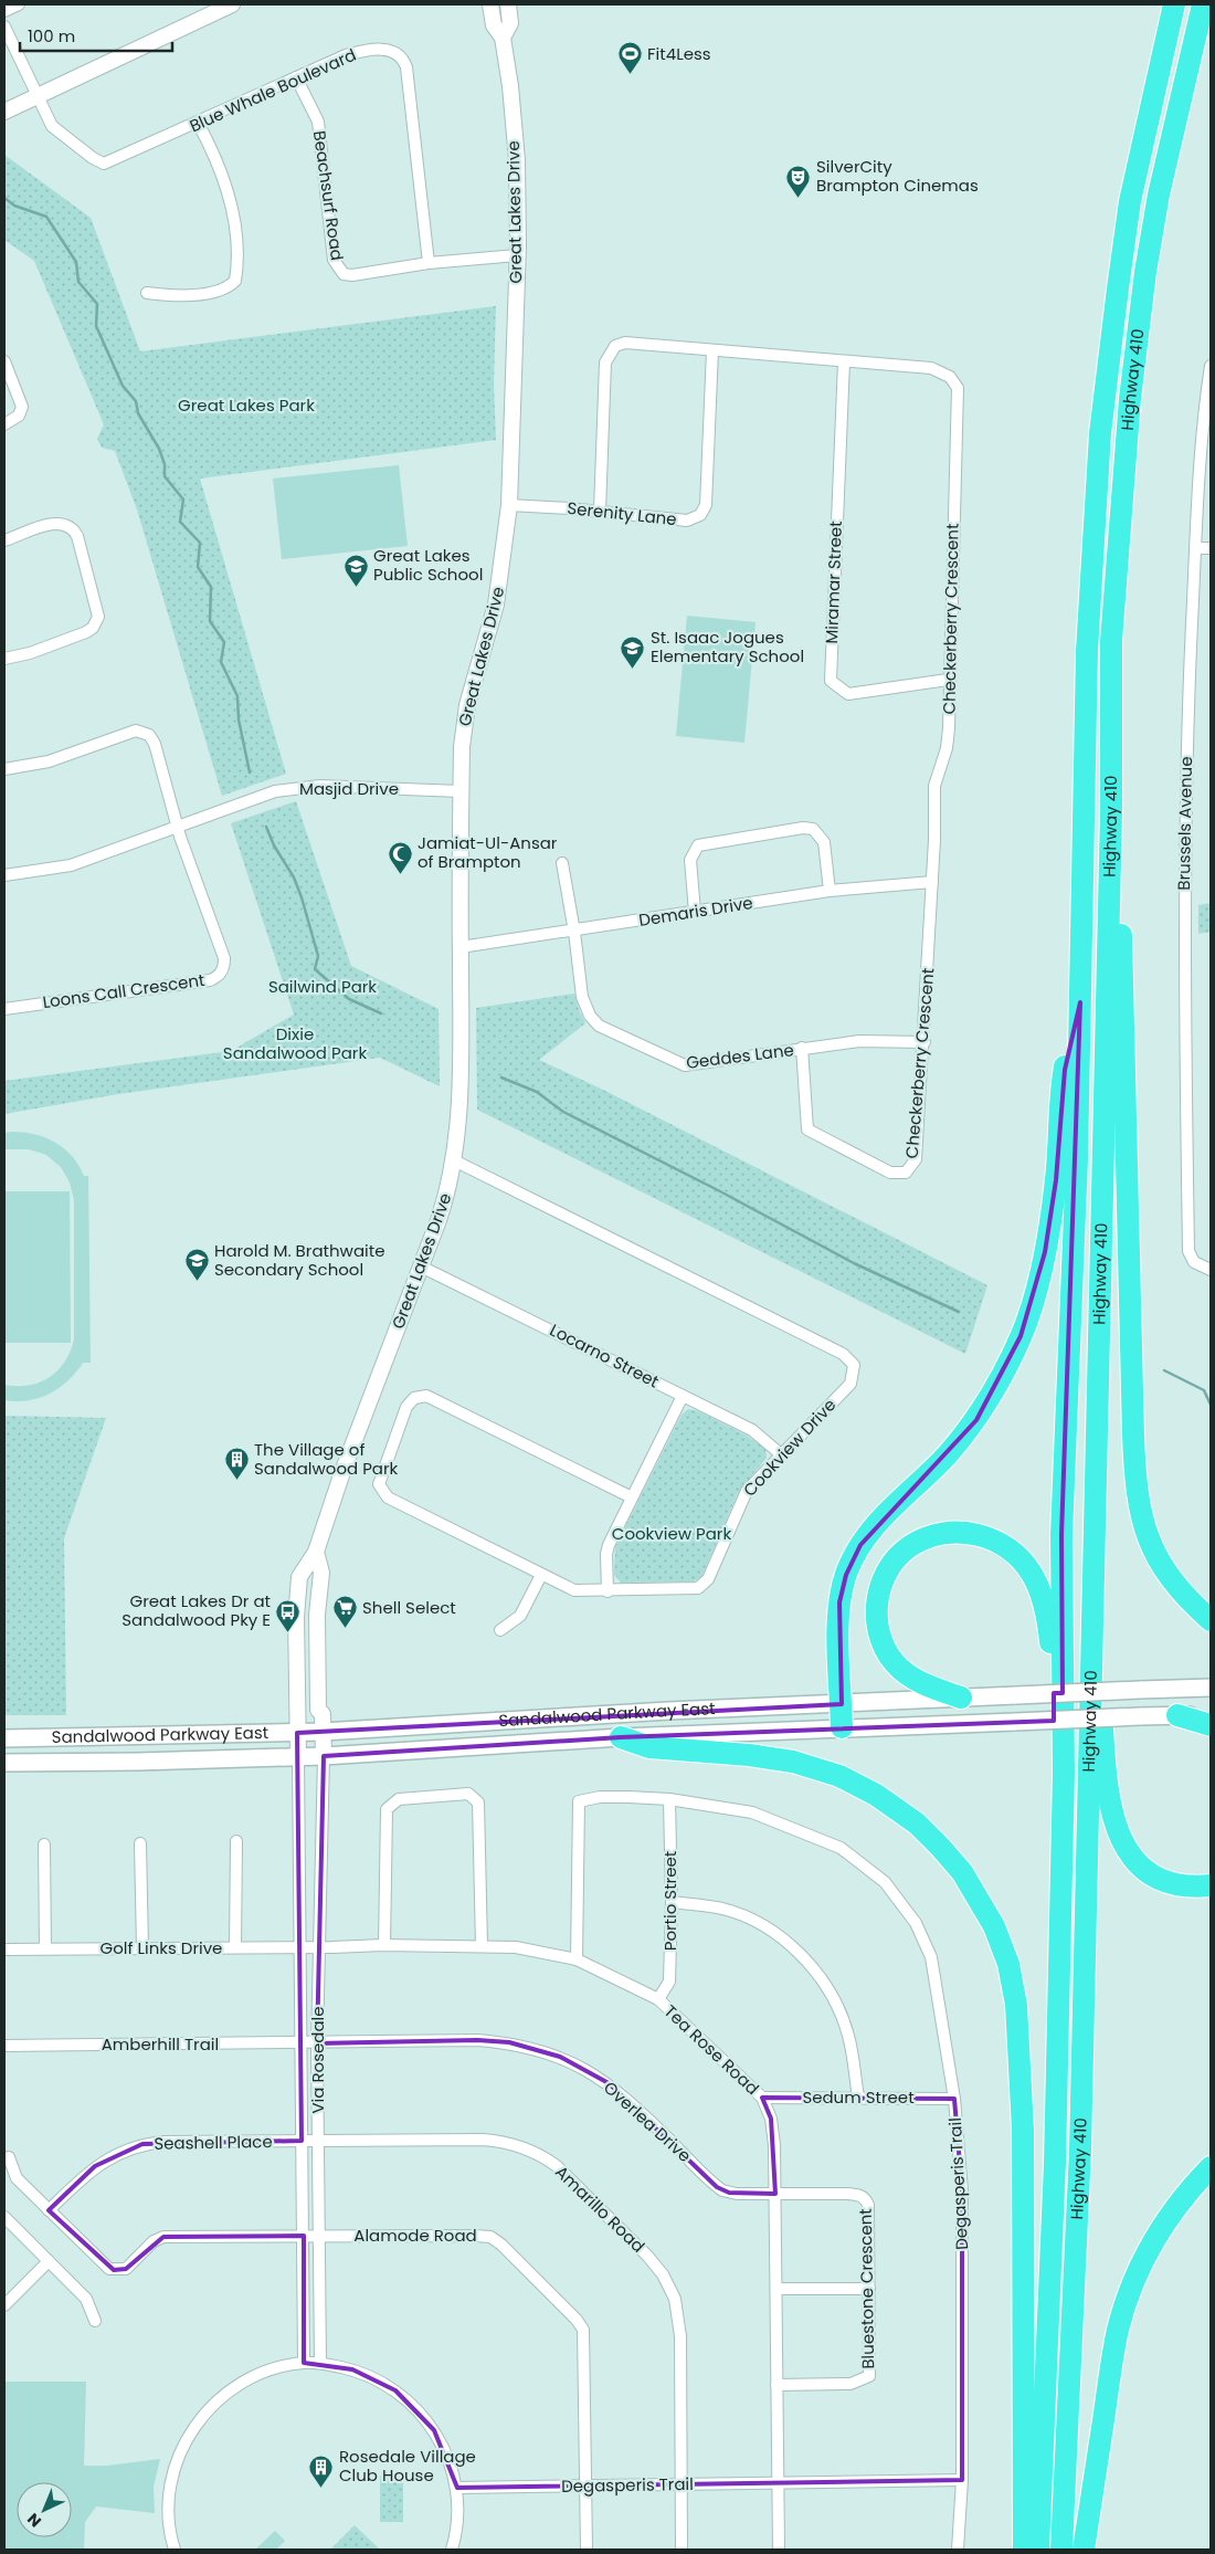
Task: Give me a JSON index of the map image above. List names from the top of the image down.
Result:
{
  "streets": {
    "highway": ["Highway 410"],
    "main road": ["Sandalwood Parkway East"],
    "street": [
      "Blue Whale Boulevard",
      "Beachsurf Road",
      "Great Lakes Drive",
      "Serenity Lane",
      "Miramar Street",
      "Checkerberry Crescent",
      "Masjid Drive",
      "Brussels Avenue",
      "Demaris Drive",
      "Loons Call Crescent",
      "Geddes Lane",
      "Locarno Street",
      "Cookview Drive",
      "Portio Street",
      "Golf Links Drive",
      "Amberhill Trail",
      "Tea Rose Road",
      "Via Rosedale",
      "Sedum Street",
      "Overlea Drive",
      "Seashell Place",
      "Degasperis Trail",
      "Amarillo Road",
      "Alamode Road",
      "Bluestone Crescent"
    ]
  },
  "crossings": [
    ["Blue Whale Boulevard", "Beachsurf Road"],
    ["Beachsurf Road", "Great Lakes Drive"],
    ["Great Lakes Drive", "Serenity Lane"],
    ["Great Lakes Drive", "Masjid Drive"],
    ["Great Lakes Drive", "Demaris Drive"],
    ["Great Lakes Drive", "Locarno Street"],
    ["Great Lakes Drive", "Cookview Drive"],
    ["Great Lakes Drive", "Sandalwood Parkway East"],
    ["Great Lakes Drive", "Via Rosedale"],
    ["Serenity Lane", "Checkerberry Crescent"],
    ["Miramar Street", "Checkerberry Crescent"],
    ["Checkerberry Crescent", "Demaris Drive"],
    ["Checkerberry Crescent", "Geddes Lane"],
    ["Masjid Drive", "Loons Call Crescent"],
    ["Demaris Drive", "Geddes Lane"],
    ["Locarno Street", "Cookview Drive"],
    ["Sandalwood Parkway East", "Via Rosedale"],
    ["Portio Street", "Tea Rose Road"],
    ["Portio Street", "Degasperis Trail"],
    ["Golf Links Drive", "Tea Rose Road"],
    ["Golf Links Drive", "Via Rosedale"],
    ["Amberhill Trail", "Via Rosedale"],
    ["Amberhill Trail", "Overlea Drive"],
    ["Tea Rose Road", "Via Rosedale"],
    ["Tea Rose Road", "Sedum Street"],
    ["Tea Rose Road", "Overlea Drive"],
    ["Tea Rose Road", "Degasperis Trail"],
    ["Tea Rose Road", "Bluestone Crescent"],
    ["Via Rosedale", "Overlea Drive"],
    ["Via Rosedale", "Seashell Place"],
    ["Via Rosedale", "Amarillo Road"],
    ["Via Rosedale", "Alamode Road"],
    ["Sedum Street", "Degasperis Trail"],
    ["Overlea Drive", "Bluestone Crescent"],
    ["Seashell Place", "Amarillo Road"],
    ["Seashell Place", "Alamode Road"],
    ["Degasperis Trail", "Amarillo Road"],
    ["Degasperis Trail", "Alamode Road"]
  ],
  "parks": [
    "Great Lakes Park",
    "Sailwind Park",
    "Dixie Sandalwood Park",
    "Cookview Park"
  ],
  "places": {
    "sports": ["Fit4Less"],
    "theatre": ["SilverCity Brampton Cinemas"],
    "school or university": ["Great Lakes Public School", "St. Isaac Jogues Elementary School", "Harold M. Brathwaite Secondary School"],
    "mosque": ["Jamiat-Ul-Ansar of Brampton"],
    "building": ["The Village of Sandalwood Park", "Rosedale Village Club House"],
    "supermarket": ["Shell Select"],
    "bus stop": ["Great Lakes Dr at Sandalwood Pky E"]
  },
  "scale_bar": "100 m",
  "north": "bottom left"
}
